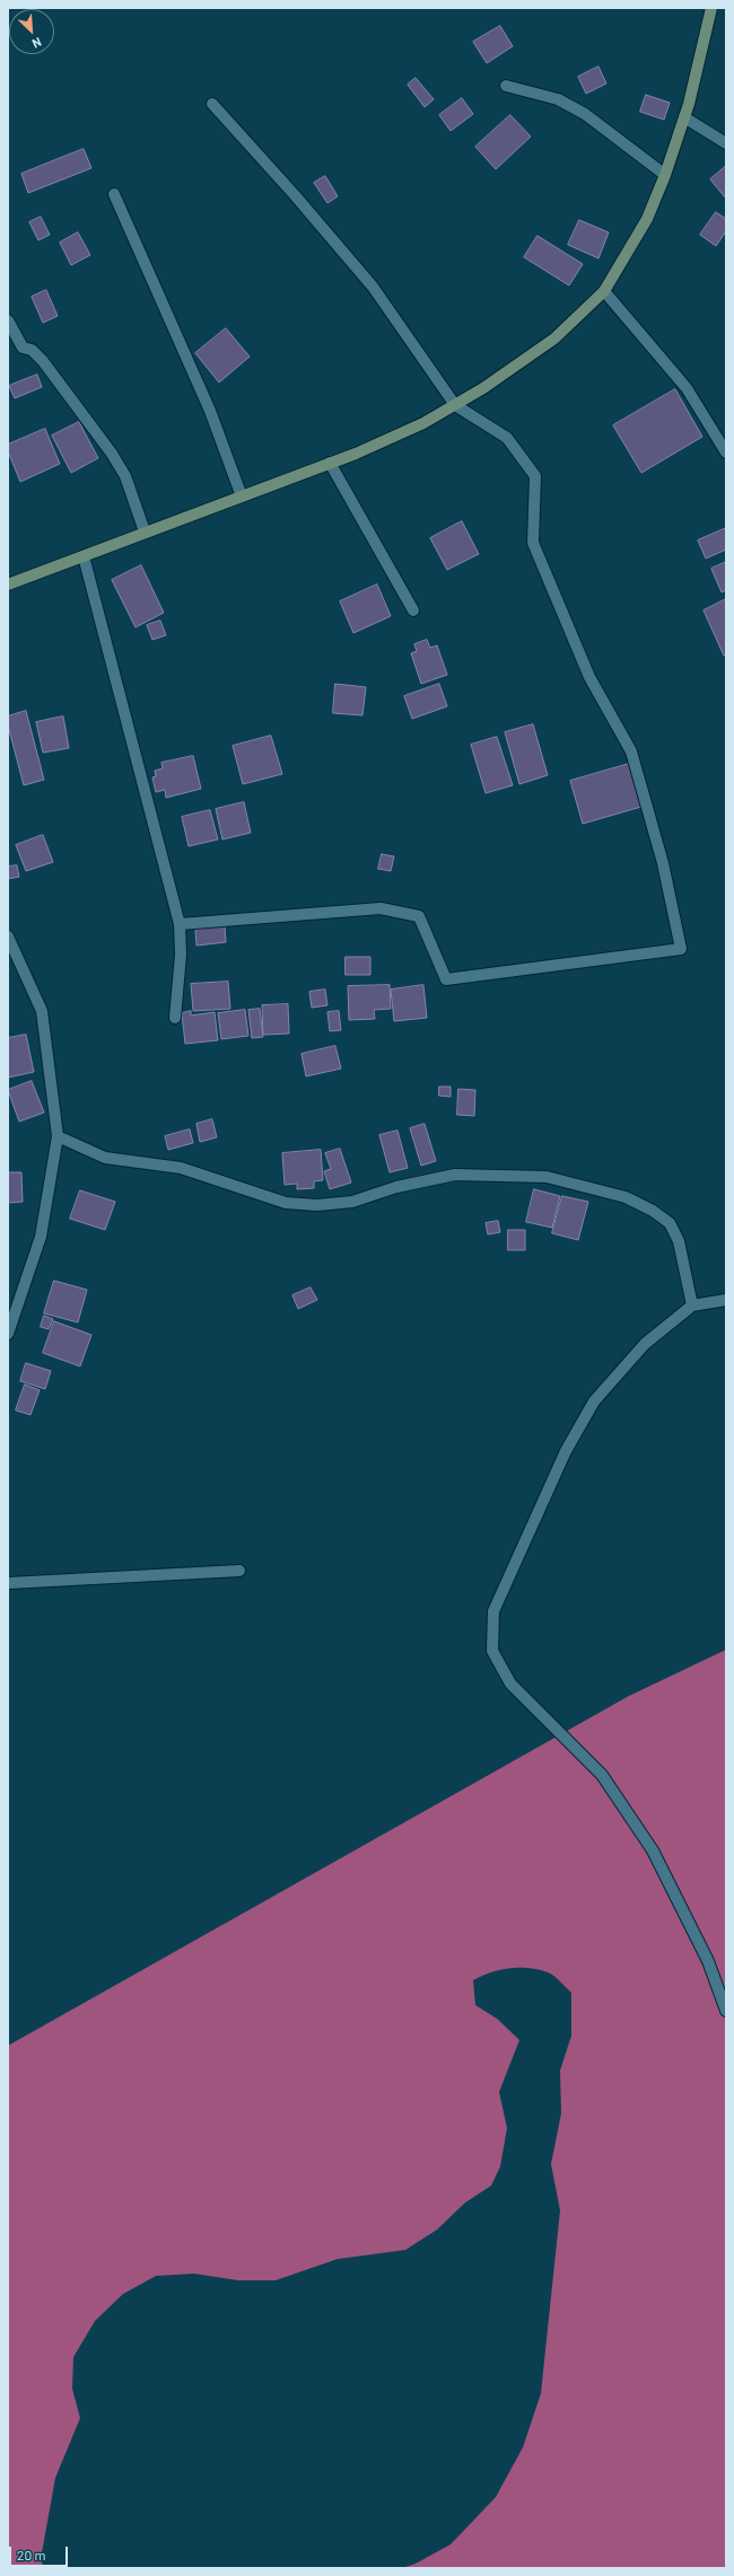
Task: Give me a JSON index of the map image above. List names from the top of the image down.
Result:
{
  "scale_bar": "20 m",
  "north": "bottom right"
}
